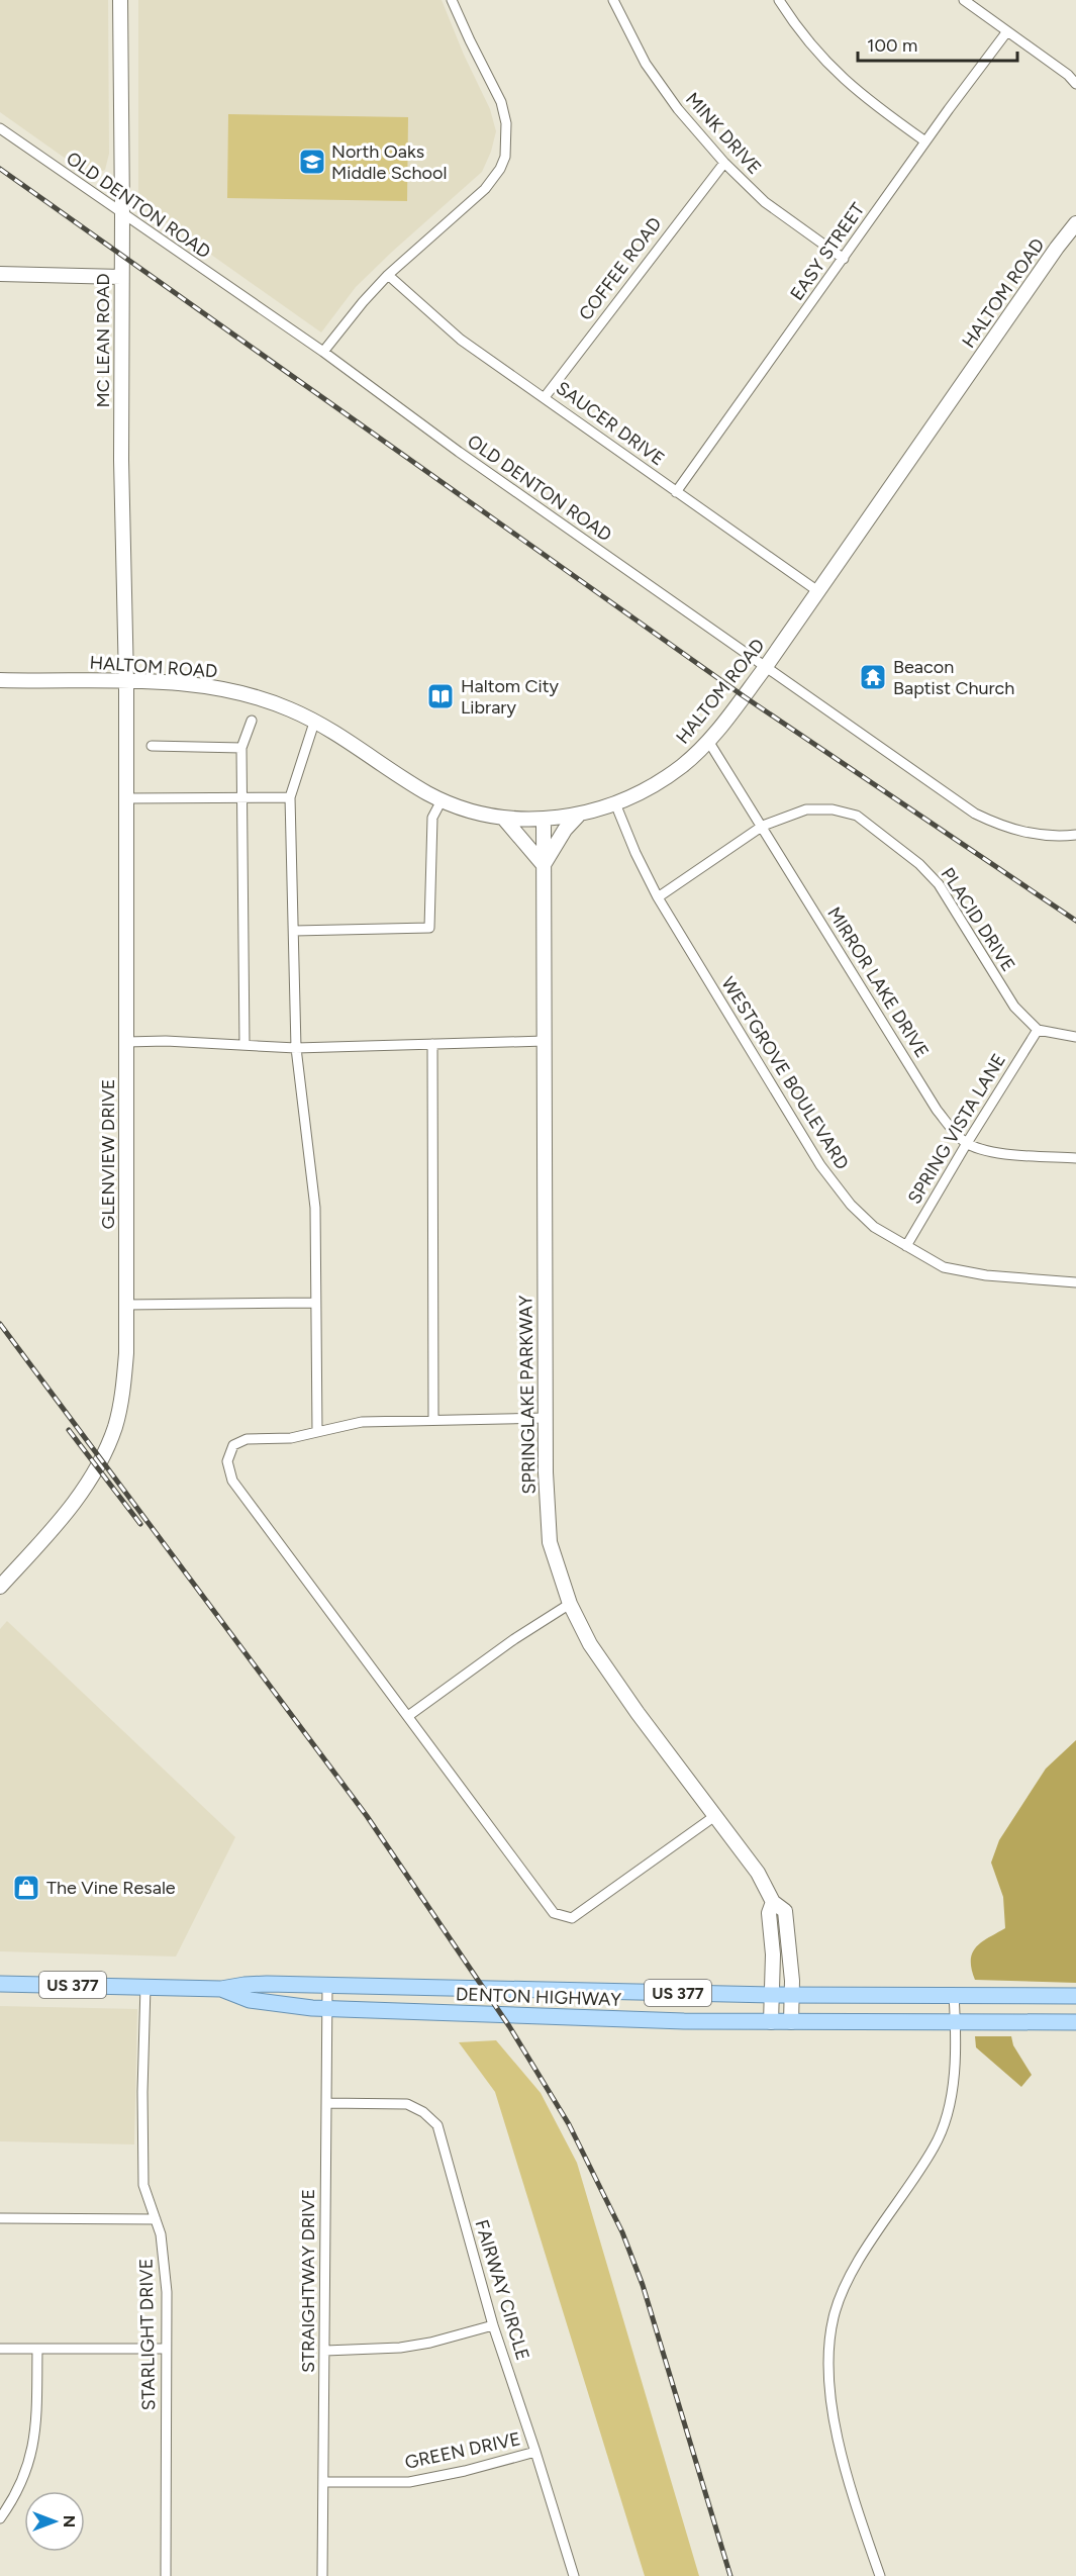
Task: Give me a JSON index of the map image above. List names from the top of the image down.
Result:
{
  "streets": {
    "main road": [
      "HALTOM ROAD",
      "MC LEAN ROAD",
      "GLENVIEW DRIVE",
      "SPRINGLAKE PARKWAY",
      "US 377",
      "DENTON HIGHWAY"
    ],
    "street": [
      "MINK DRIVE",
      "OLD DENTON ROAD",
      "EASY STREET",
      "COFFEE ROAD",
      "SAUCER DRIVE",
      "PLACID DRIVE",
      "MIRROR LAKE DRIVE",
      "WESTGROVE BOULEVARD",
      "SPRING VISTA LANE",
      "STRAIGHTWAY DRIVE",
      "FAIRWAY CIRCLE",
      "STARLIGHT DRIVE",
      "GREEN DRIVE"
    ]
  },
  "crossings": [
    ["MINK DRIVE", "EASY STREET"],
    ["MINK DRIVE", "COFFEE ROAD"],
    ["OLD DENTON ROAD", "HALTOM ROAD"],
    ["OLD DENTON ROAD", "MC LEAN ROAD"],
    ["EASY STREET", "SAUCER DRIVE"],
    ["COFFEE ROAD", "SAUCER DRIVE"],
    ["HALTOM ROAD", "MC LEAN ROAD"],
    ["HALTOM ROAD", "SAUCER DRIVE"],
    ["HALTOM ROAD", "MIRROR LAKE DRIVE"],
    ["HALTOM ROAD", "WESTGROVE BOULEVARD"],
    ["HALTOM ROAD", "GLENVIEW DRIVE"],
    ["HALTOM ROAD", "SPRINGLAKE PARKWAY"],
    ["MC LEAN ROAD", "GLENVIEW DRIVE"],
    ["PLACID DRIVE", "MIRROR LAKE DRIVE"],
    ["PLACID DRIVE", "WESTGROVE BOULEVARD"],
    ["PLACID DRIVE", "SPRING VISTA LANE"],
    ["MIRROR LAKE DRIVE", "SPRING VISTA LANE"],
    ["WESTGROVE BOULEVARD", "SPRING VISTA LANE"],
    ["SPRINGLAKE PARKWAY", "DENTON HIGHWAY"],
    ["DENTON HIGHWAY", "STRAIGHTWAY DRIVE"],
    ["DENTON HIGHWAY", "STARLIGHT DRIVE"],
    ["STRAIGHTWAY DRIVE", "FAIRWAY CIRCLE"],
    ["STRAIGHTWAY DRIVE", "GREEN DRIVE"],
    ["FAIRWAY CIRCLE", "GREEN DRIVE"]
  ],
  "places": {
    "school or university": ["North Oaks Middle School"],
    "temple": ["Beacon Baptist Church"],
    "library": ["Haltom City Library"],
    "shop": ["The Vine Resale"]
  },
  "scale_bar": "100 m",
  "north": "right"
}
